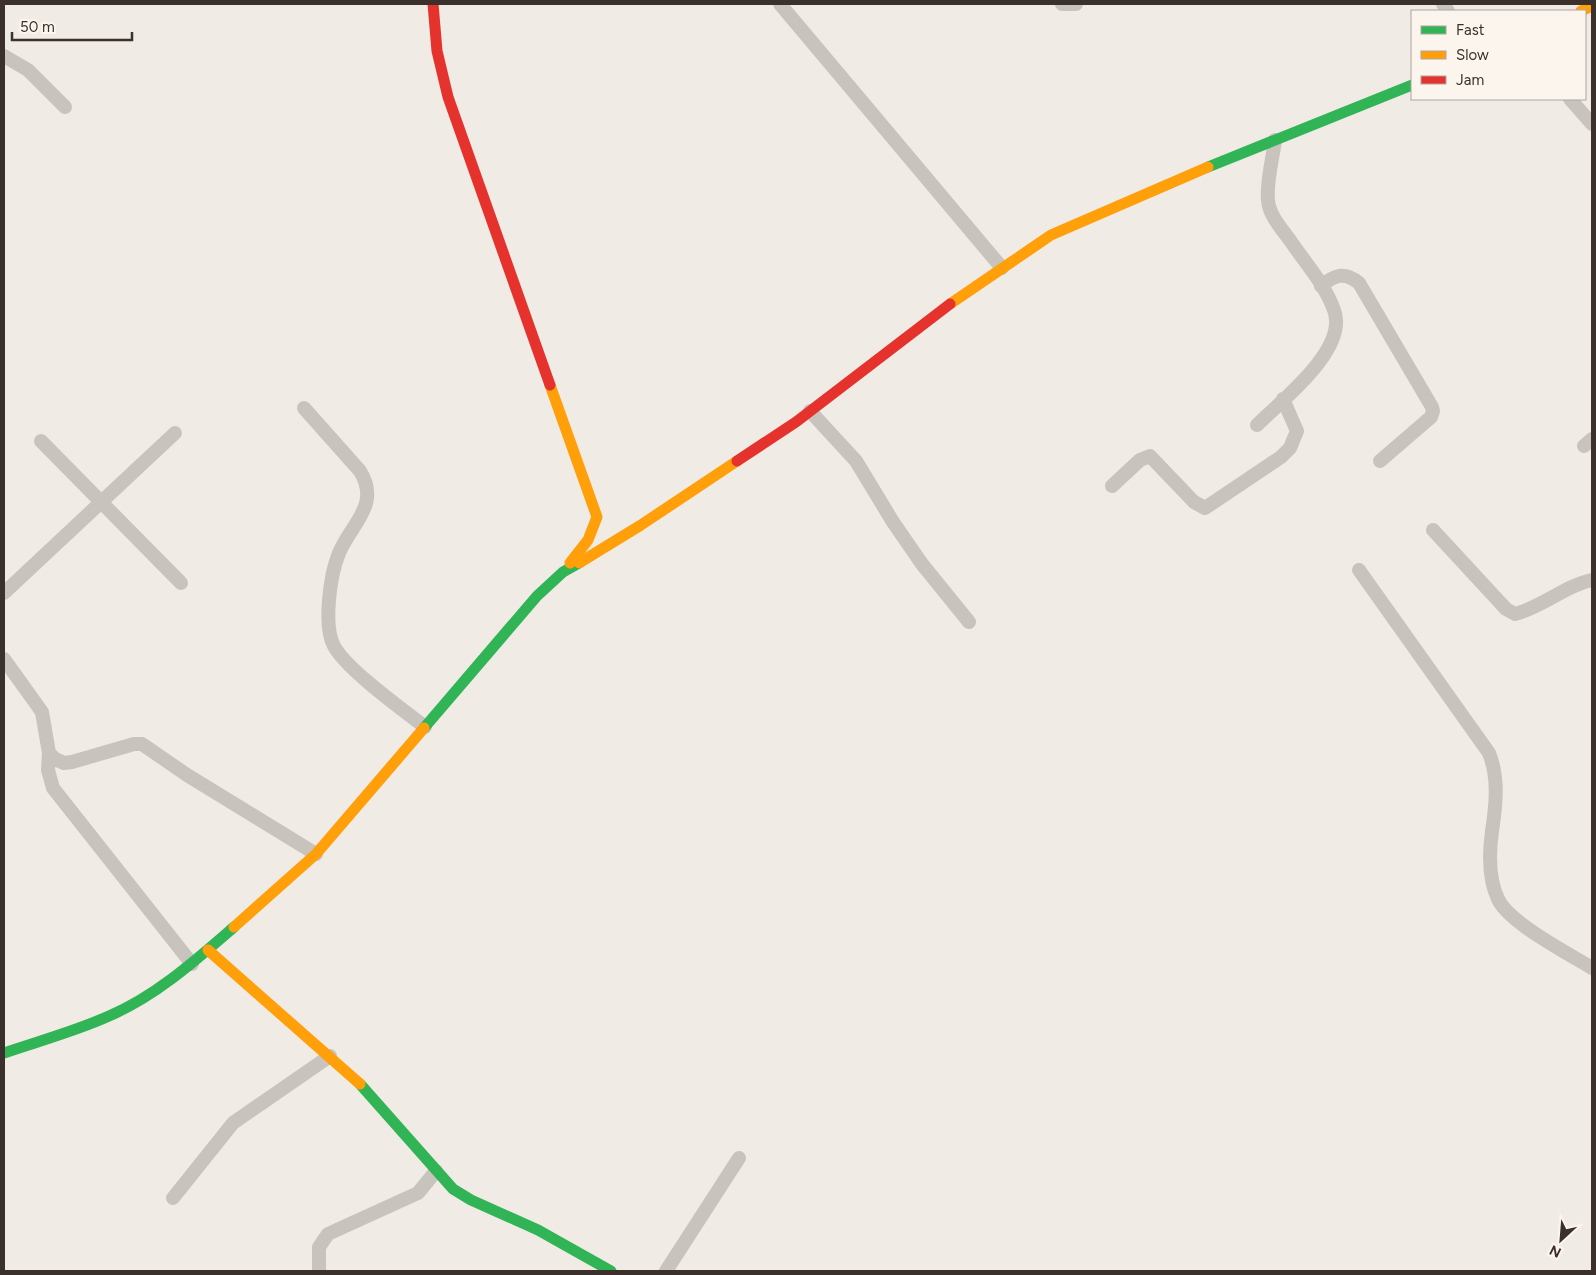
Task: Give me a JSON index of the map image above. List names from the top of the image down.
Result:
{
  "legend": ["Fast", "Slow", "Jam"],
  "scale_bar": "50 m",
  "north": "bottom left"
}
